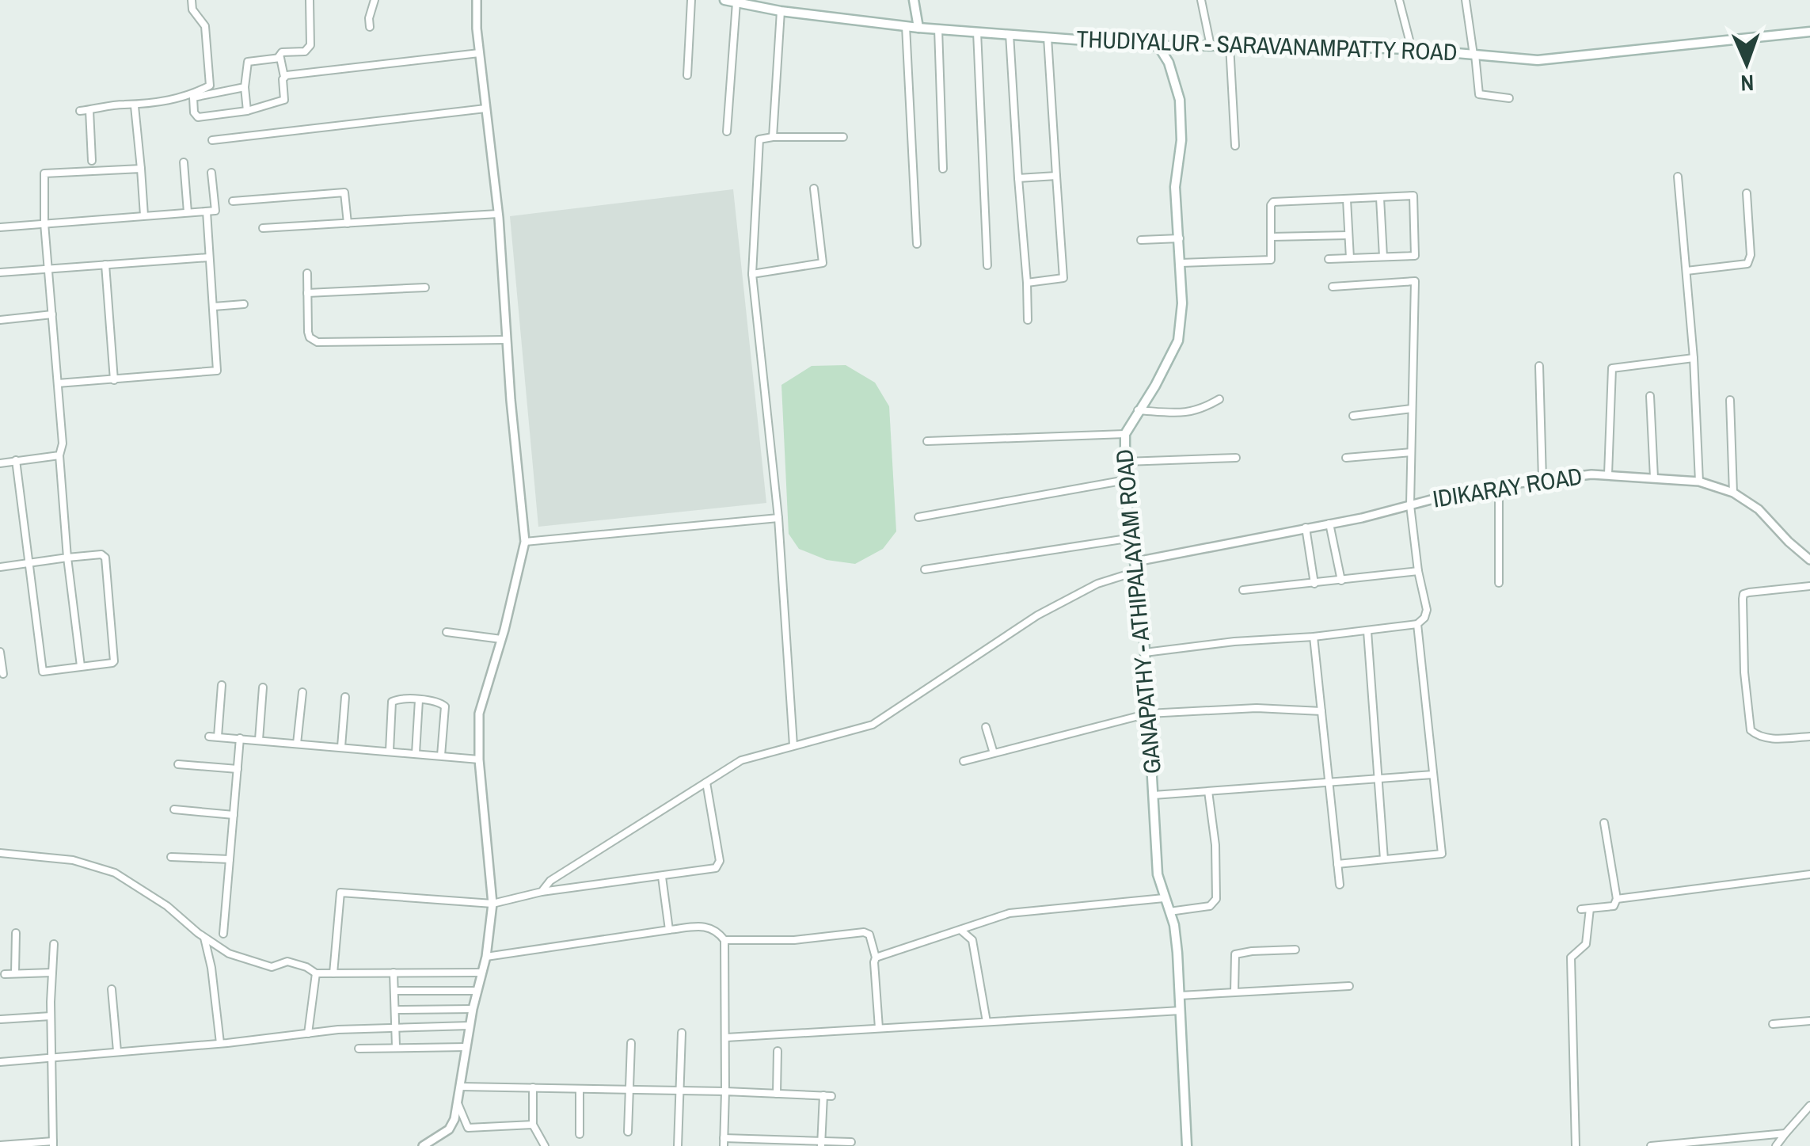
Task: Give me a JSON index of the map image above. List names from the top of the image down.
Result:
{
  "streets": {
    "main road": ["THUDIYALUR - SARAVANAMPATTY ROAD", "GANAPATHY - ATHIPALAYAM ROAD"],
    "street": ["IDIKARAY ROAD"]
  },
  "crossings": [
    ["THUDIYALUR - SARAVANAMPATTY ROAD", "GANAPATHY - ATHIPALAYAM ROAD"],
    ["IDIKARAY ROAD", "GANAPATHY - ATHIPALAYAM ROAD"]
  ],
  "north": "bottom"
}
